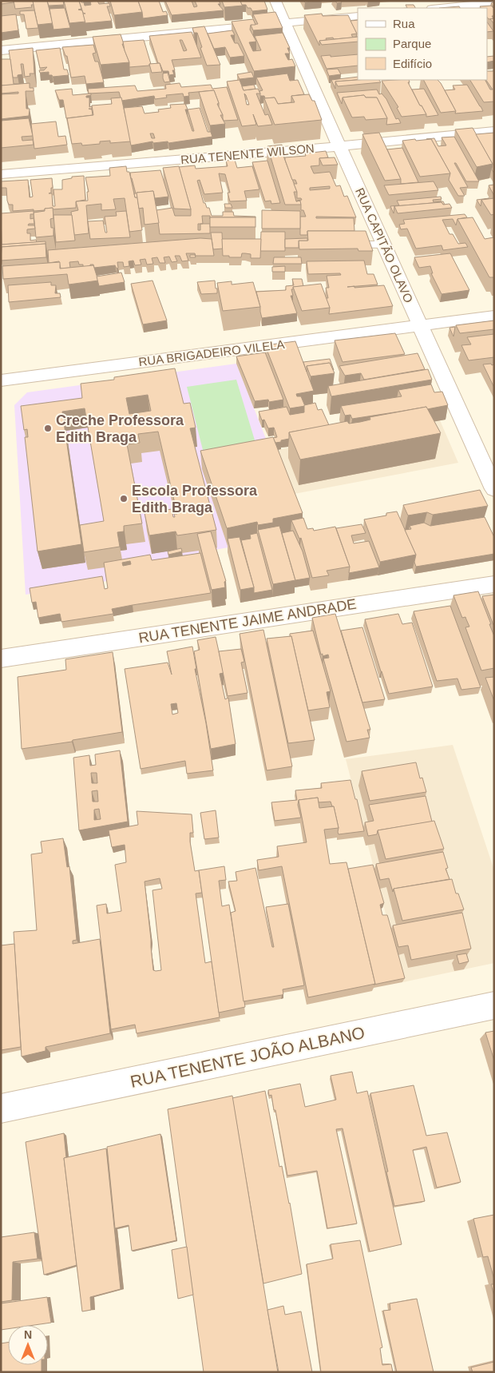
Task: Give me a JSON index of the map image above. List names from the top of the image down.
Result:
{
  "streets": {
    "street": [
      "RUA TENENTE WILSON",
      "RUA CAPITÃO OLAVO",
      "RUA BRIGADEIRO VILELA",
      "RUA TENENTE JAIME ANDRADE",
      "RUA TENENTE JOÃO ALBANO"
    ]
  },
  "crossings": [
    ["RUA TENENTE WILSON", "RUA CAPITÃO OLAVO"],
    ["RUA CAPITÃO OLAVO", "RUA BRIGADEIRO VILELA"]
  ],
  "places": ["Creche Professora Edith Braga", "Escola Professora Edith Braga"],
  "legend": ["Rua", "Parque", "Edifício"],
  "north": "top"
}
